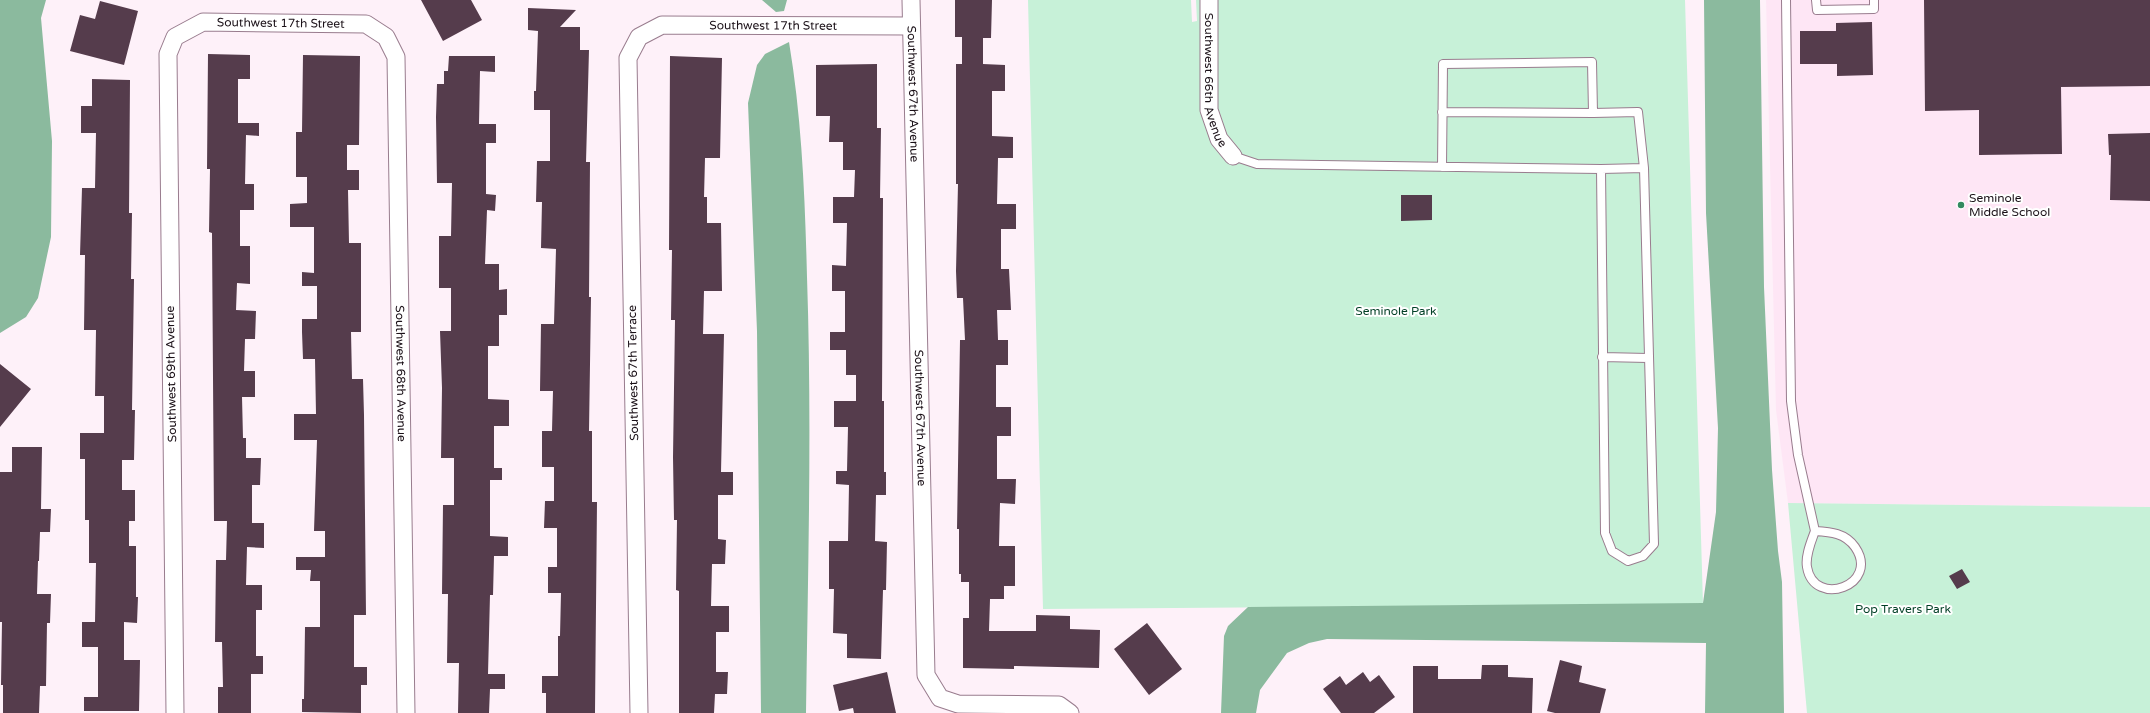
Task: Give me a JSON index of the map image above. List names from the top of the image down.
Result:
{
  "streets": {
    "street": [
      "Southwest 17th Street",
      "Southwest 66th Avenue",
      "Southwest 67th Avenue",
      "Southwest 67th Terrace",
      "Southwest 69th Avenue",
      "Southwest 68th Avenue"
    ]
  },
  "crossings": [
    ["Southwest 17th Street", "Southwest 67th Avenue"],
    ["Southwest 17th Street", "Southwest 67th Terrace"],
    ["Southwest 17th Street", "Southwest 69th Avenue"],
    ["Southwest 17th Street", "Southwest 68th Avenue"]
  ],
  "parks": ["Seminole Park", "Pop Travers Park"],
  "places": ["Seminole Middle School"]
}
